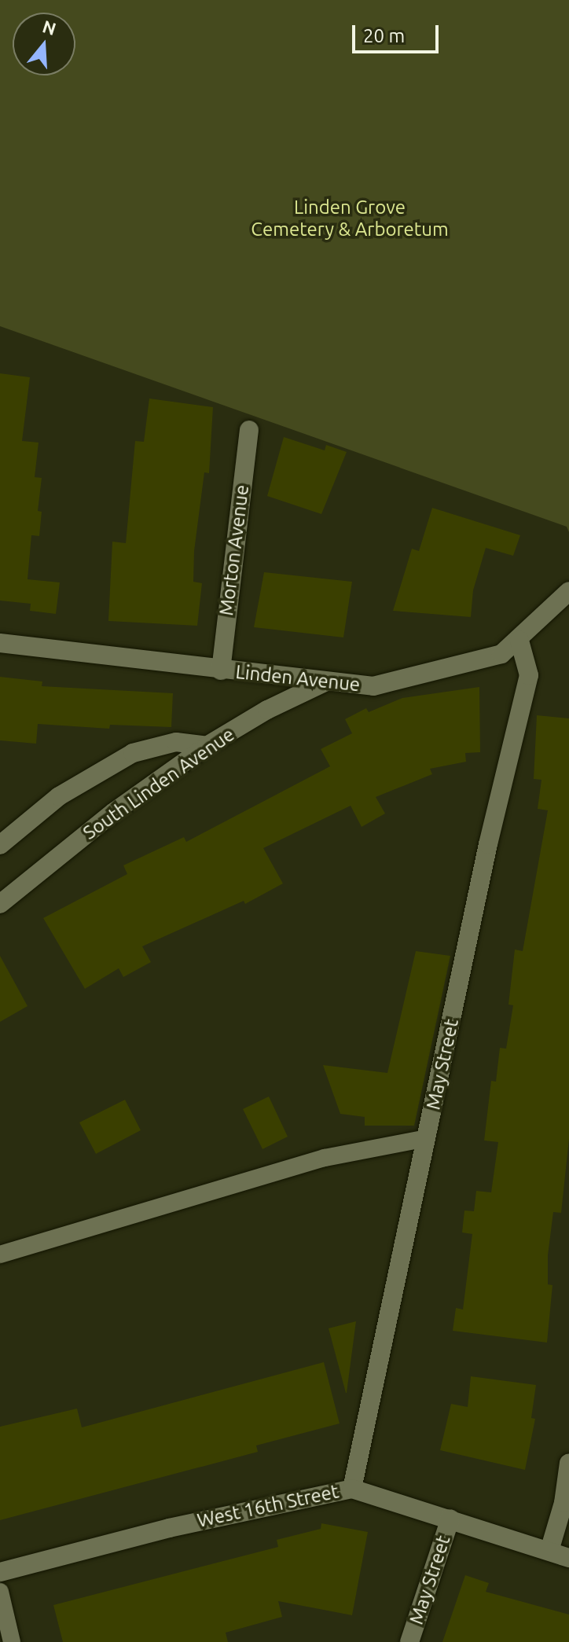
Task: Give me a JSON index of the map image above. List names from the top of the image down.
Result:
{
  "streets": {
    "street": [
      "Morton Avenue",
      "Linden Avenue",
      "South Linden Avenue",
      "May Street",
      "West 16th Street"
    ]
  },
  "crossings": [
    ["Morton Avenue", "Linden Avenue"],
    ["Linden Avenue", "South Linden Avenue"],
    ["Linden Avenue", "May Street"],
    ["May Street", "West 16th Street"]
  ],
  "parks": ["Linden Grove Cemetery & Arboretum"],
  "scale_bar": "20 m",
  "north": "top"
}
